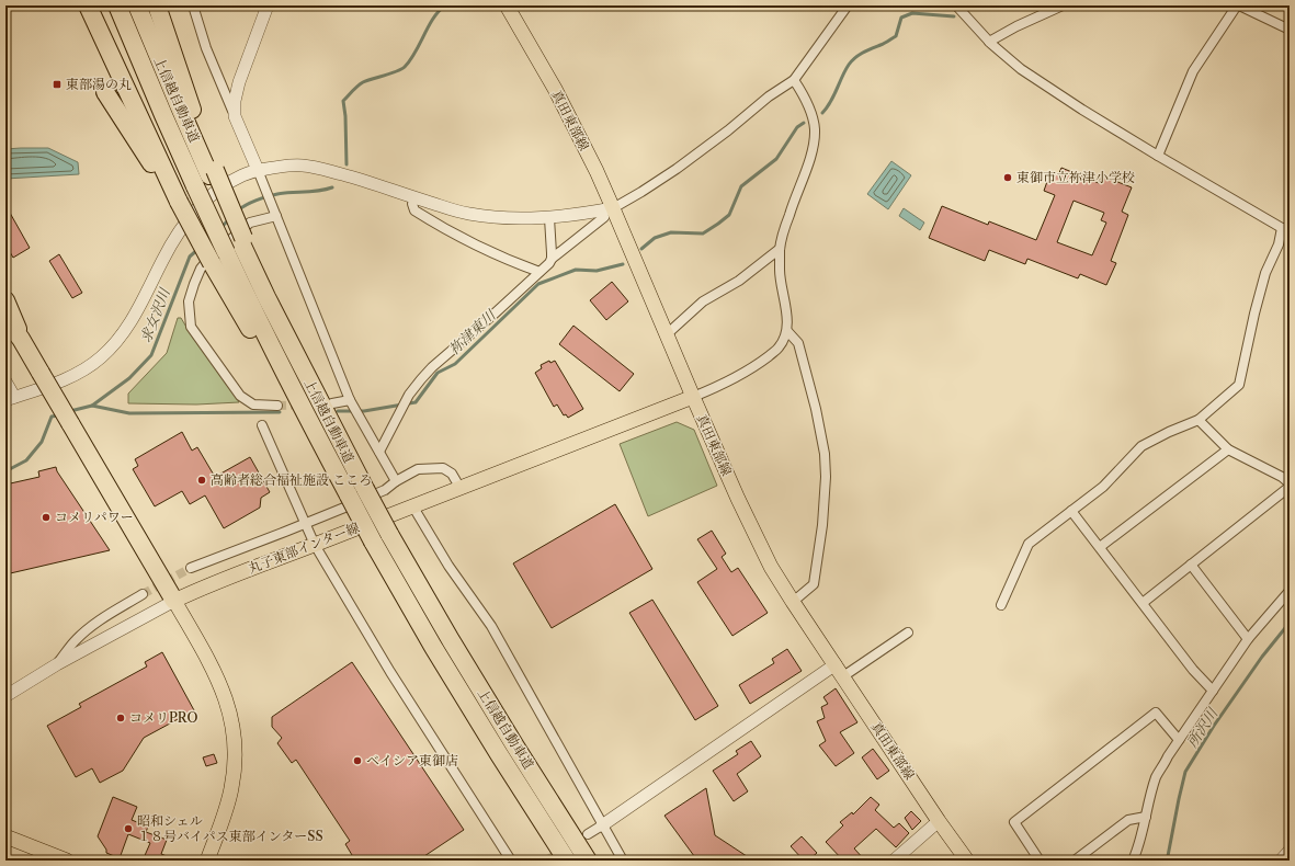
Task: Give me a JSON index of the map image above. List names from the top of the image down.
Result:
{
  "streets": {
    "highway": ["上信越自動車道"],
    "main road": ["真田東部線", "丸子東部インター線"]
  },
  "crossings": [
    ["真田東部線", "丸子東部インター線"]
  ],
  "water": ["求女沢川", "祢津東川", "所沢川"],
  "places": {
    "transit": ["東部湯の丸"],
    "other": [
      "東御市立祢津小学校",
      "高齢者総合福祉施設 こころ",
      "コメリパワー",
      "コメリPRO",
      "ベイシア東御店",
      "昭和シェル １８号バイパス東部インターSS"
    ]
  }
}
